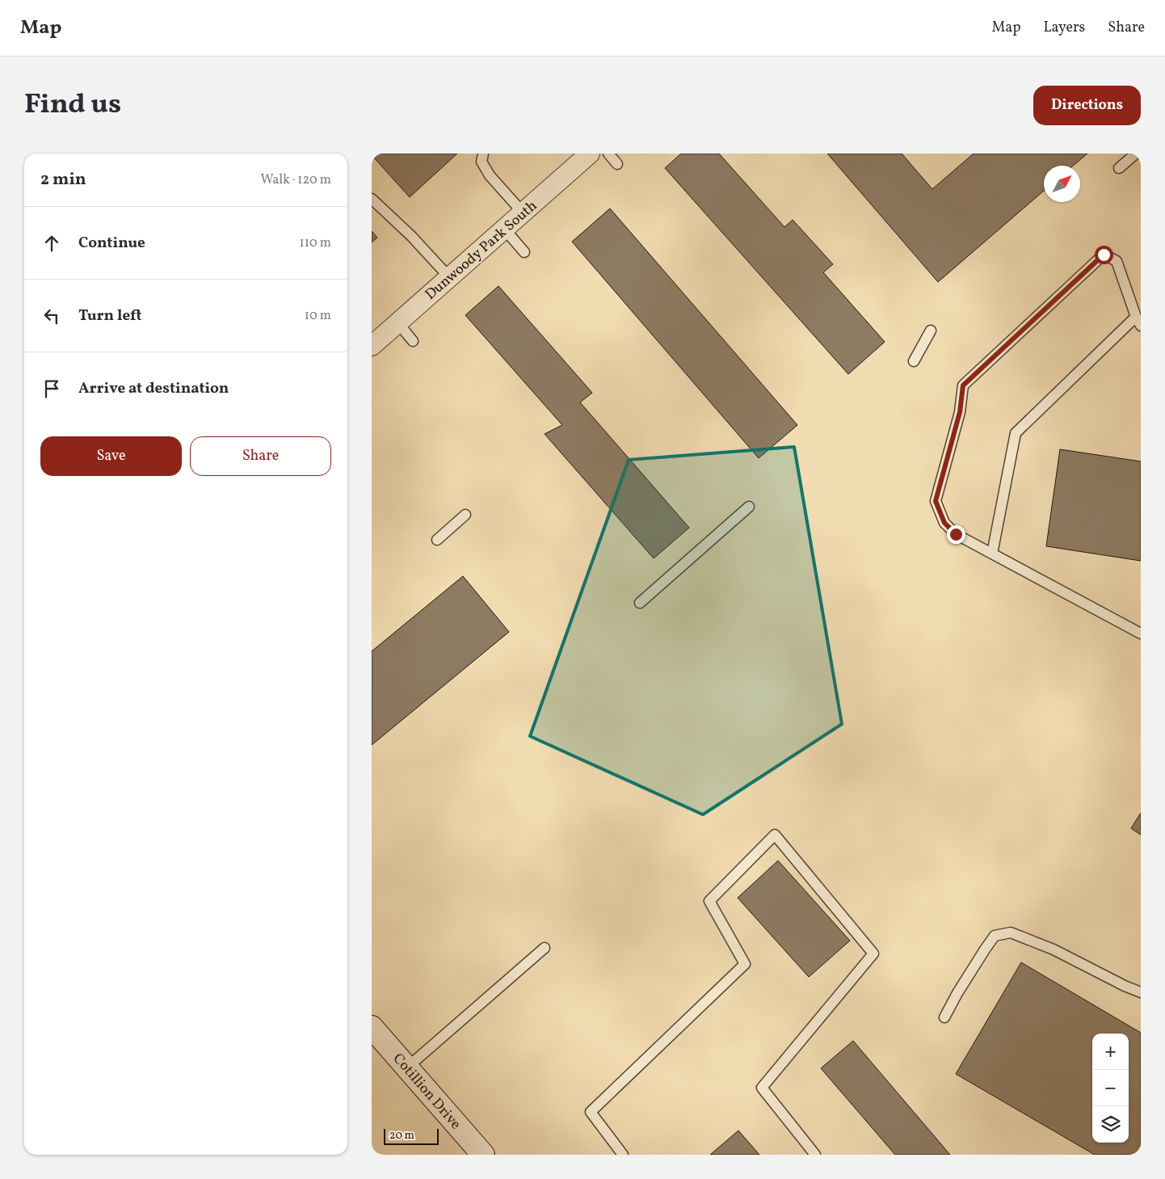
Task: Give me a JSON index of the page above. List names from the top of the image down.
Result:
{
  "streets": {
    "street": ["Dunwoody Park South", "Cotillion Drive"]
  },
  "scale_bar": "20 m",
  "north": "top right",
  "page": {
    "header": "Map",
    "nav": ["Map", "Layers", "Share"],
    "title": "Find us",
    "buttons": [
      "Directions",
      ["Save", "Share"]
    ],
    "heading": ["2 min", "Walk · 120 m"],
    "list": [
      ["Continue", "110 m"],
      ["Turn left", "10 m"],
      "Arrive at destination"
    ],
    "map_buttons": ["+", "−"],
    "scale": "20 m"
  }
}
